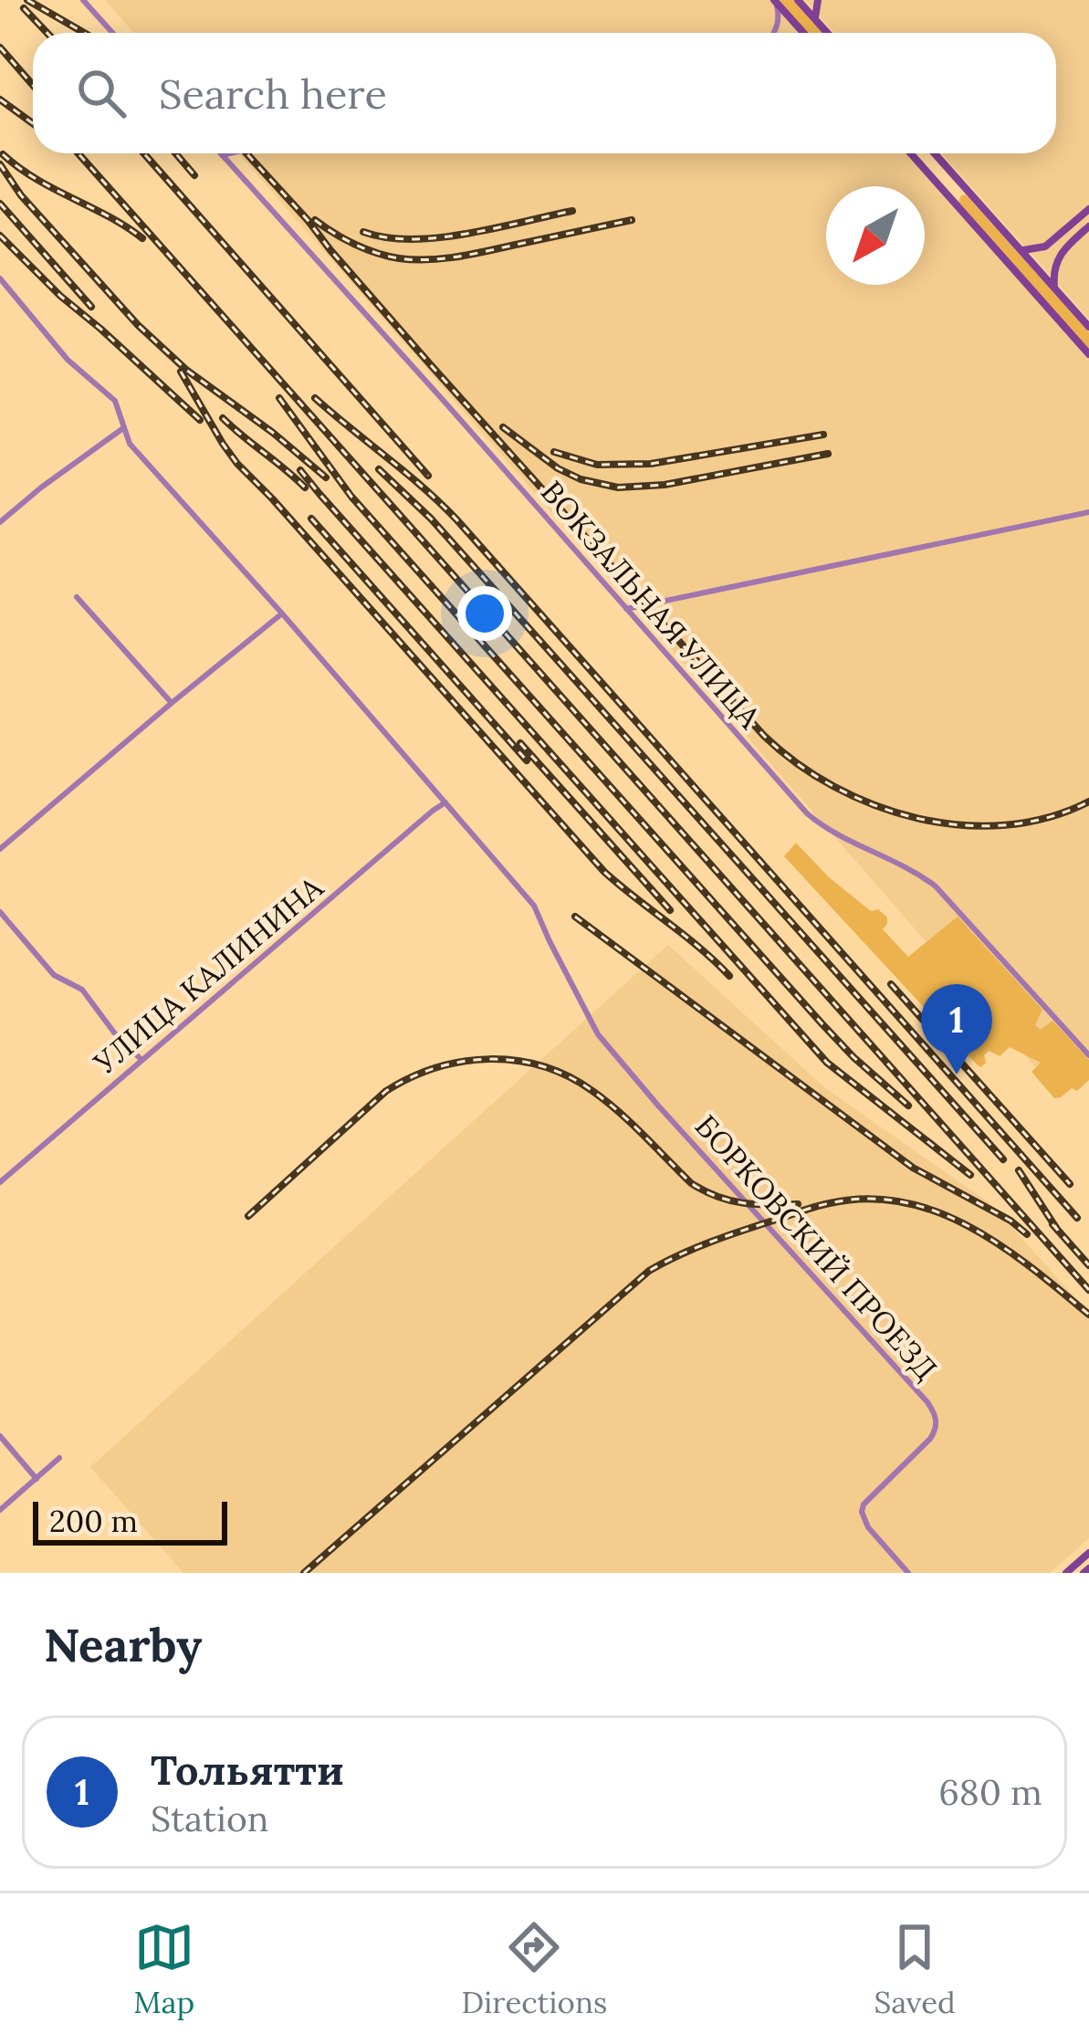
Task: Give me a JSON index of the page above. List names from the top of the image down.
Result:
{
  "streets": {
    "street": ["ВОКЗАЛЬНАЯ УЛИЦА", "УЛИЦА КАЛИНИНА", "БОРКОВСКИЙ ПРОЕЗД"]
  },
  "crossings": [
    ["УЛИЦА КАЛИНИНА", "БОРКОВСКИЙ ПРОЕЗД"]
  ],
  "scale_bar": "200 m",
  "north": "bottom left",
  "page": {
    "search": "Search here",
    "pins": "1",
    "scale": "200 m",
    "heading": "Nearby",
    "list": [
      {
        "mark": "1",
        "name": "Тольятти",
        "note": "Station",
        "value": "680 m"
      }
    ],
    "nav": ["Map", "Directions", "Saved"]
  }
}
